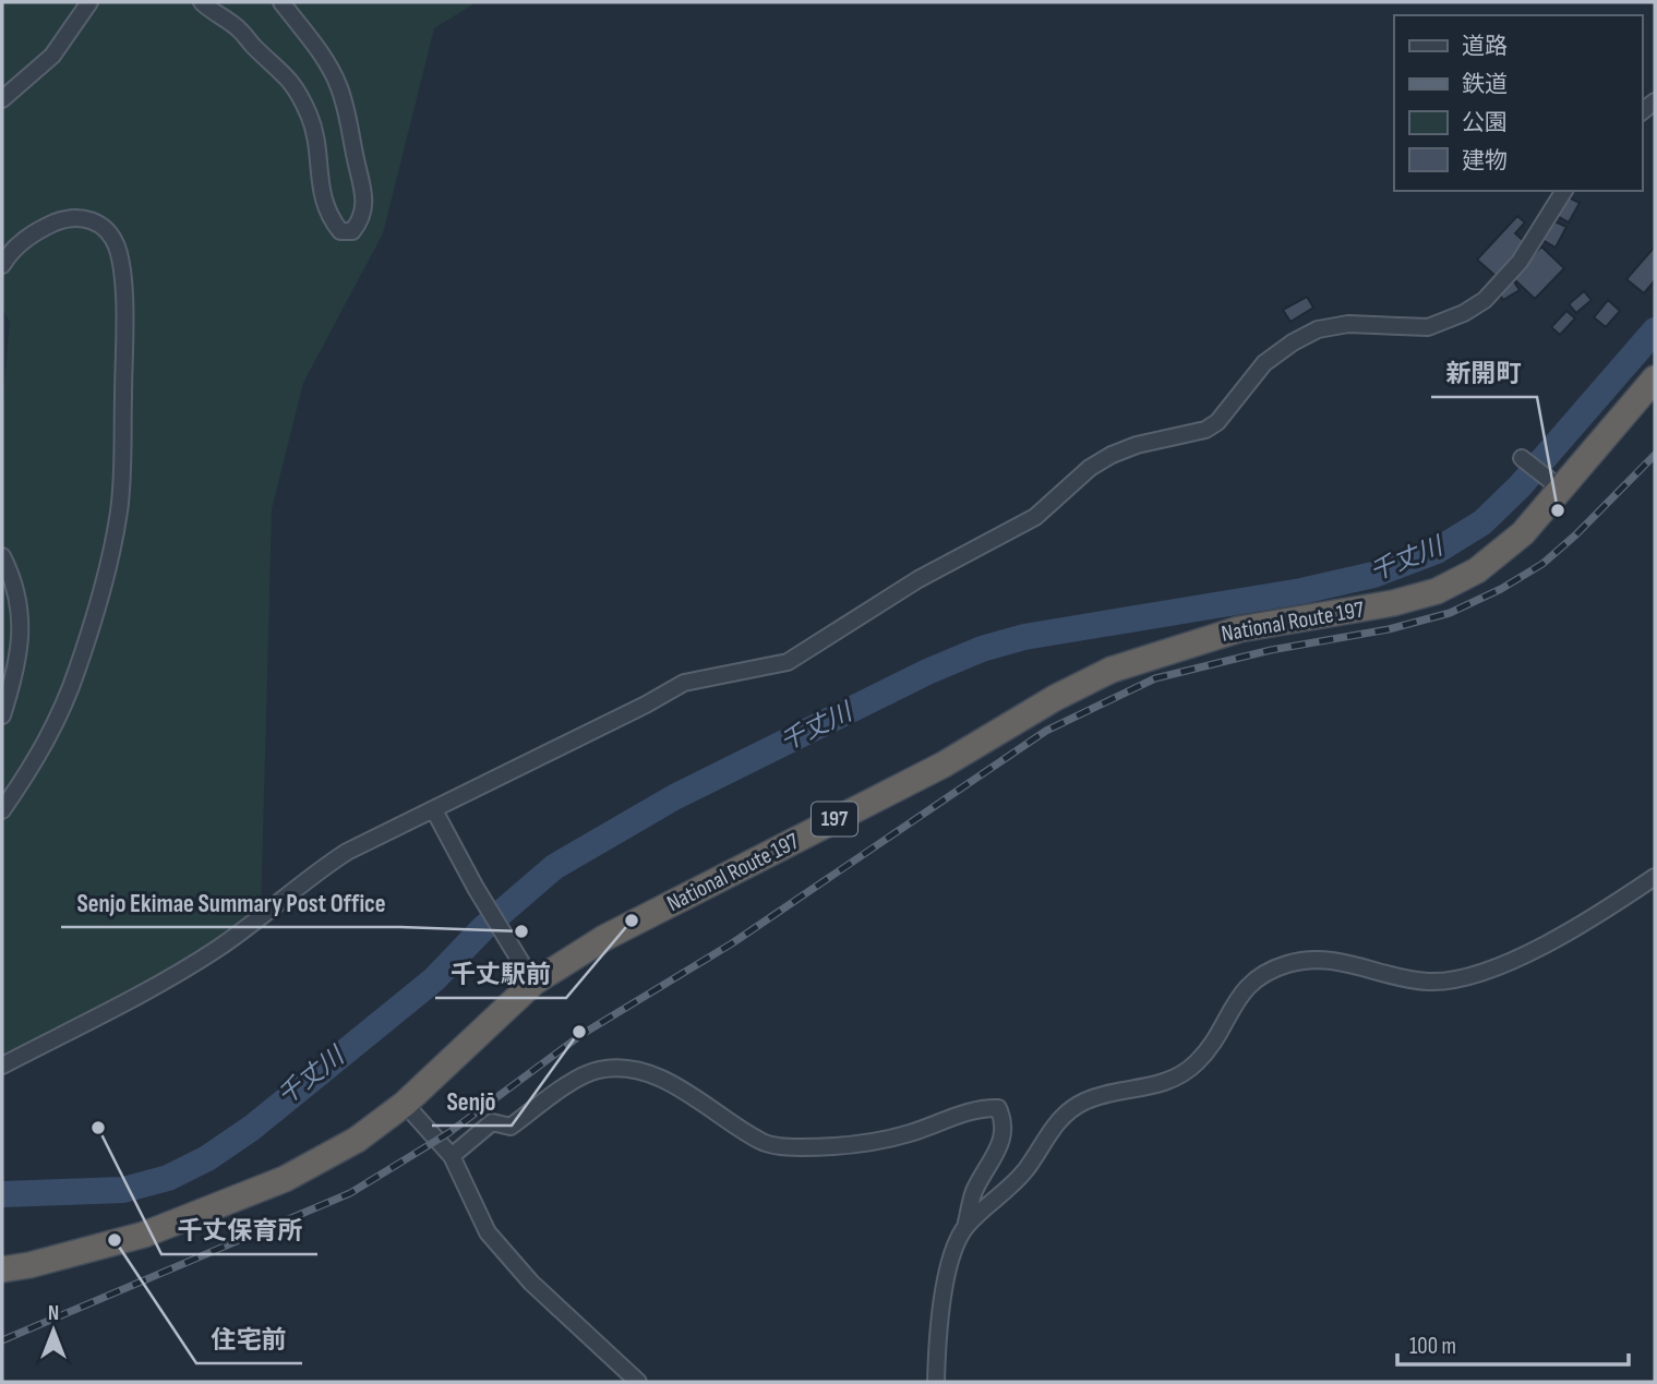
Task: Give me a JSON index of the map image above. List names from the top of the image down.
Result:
{
  "streets": {
    "highway": ["National Route 197", "197"]
  },
  "water": ["千丈川"],
  "places": [
    "新開町",
    "千丈駅前",
    "Senjo Ekimae Summary Post Office",
    "Senjō",
    "千丈保育所",
    "住宅前"
  ],
  "legend": [
    "道路",
    "鉄道",
    "公園",
    "建物"
  ],
  "scale_bar": "100 m",
  "north": "top"
}
